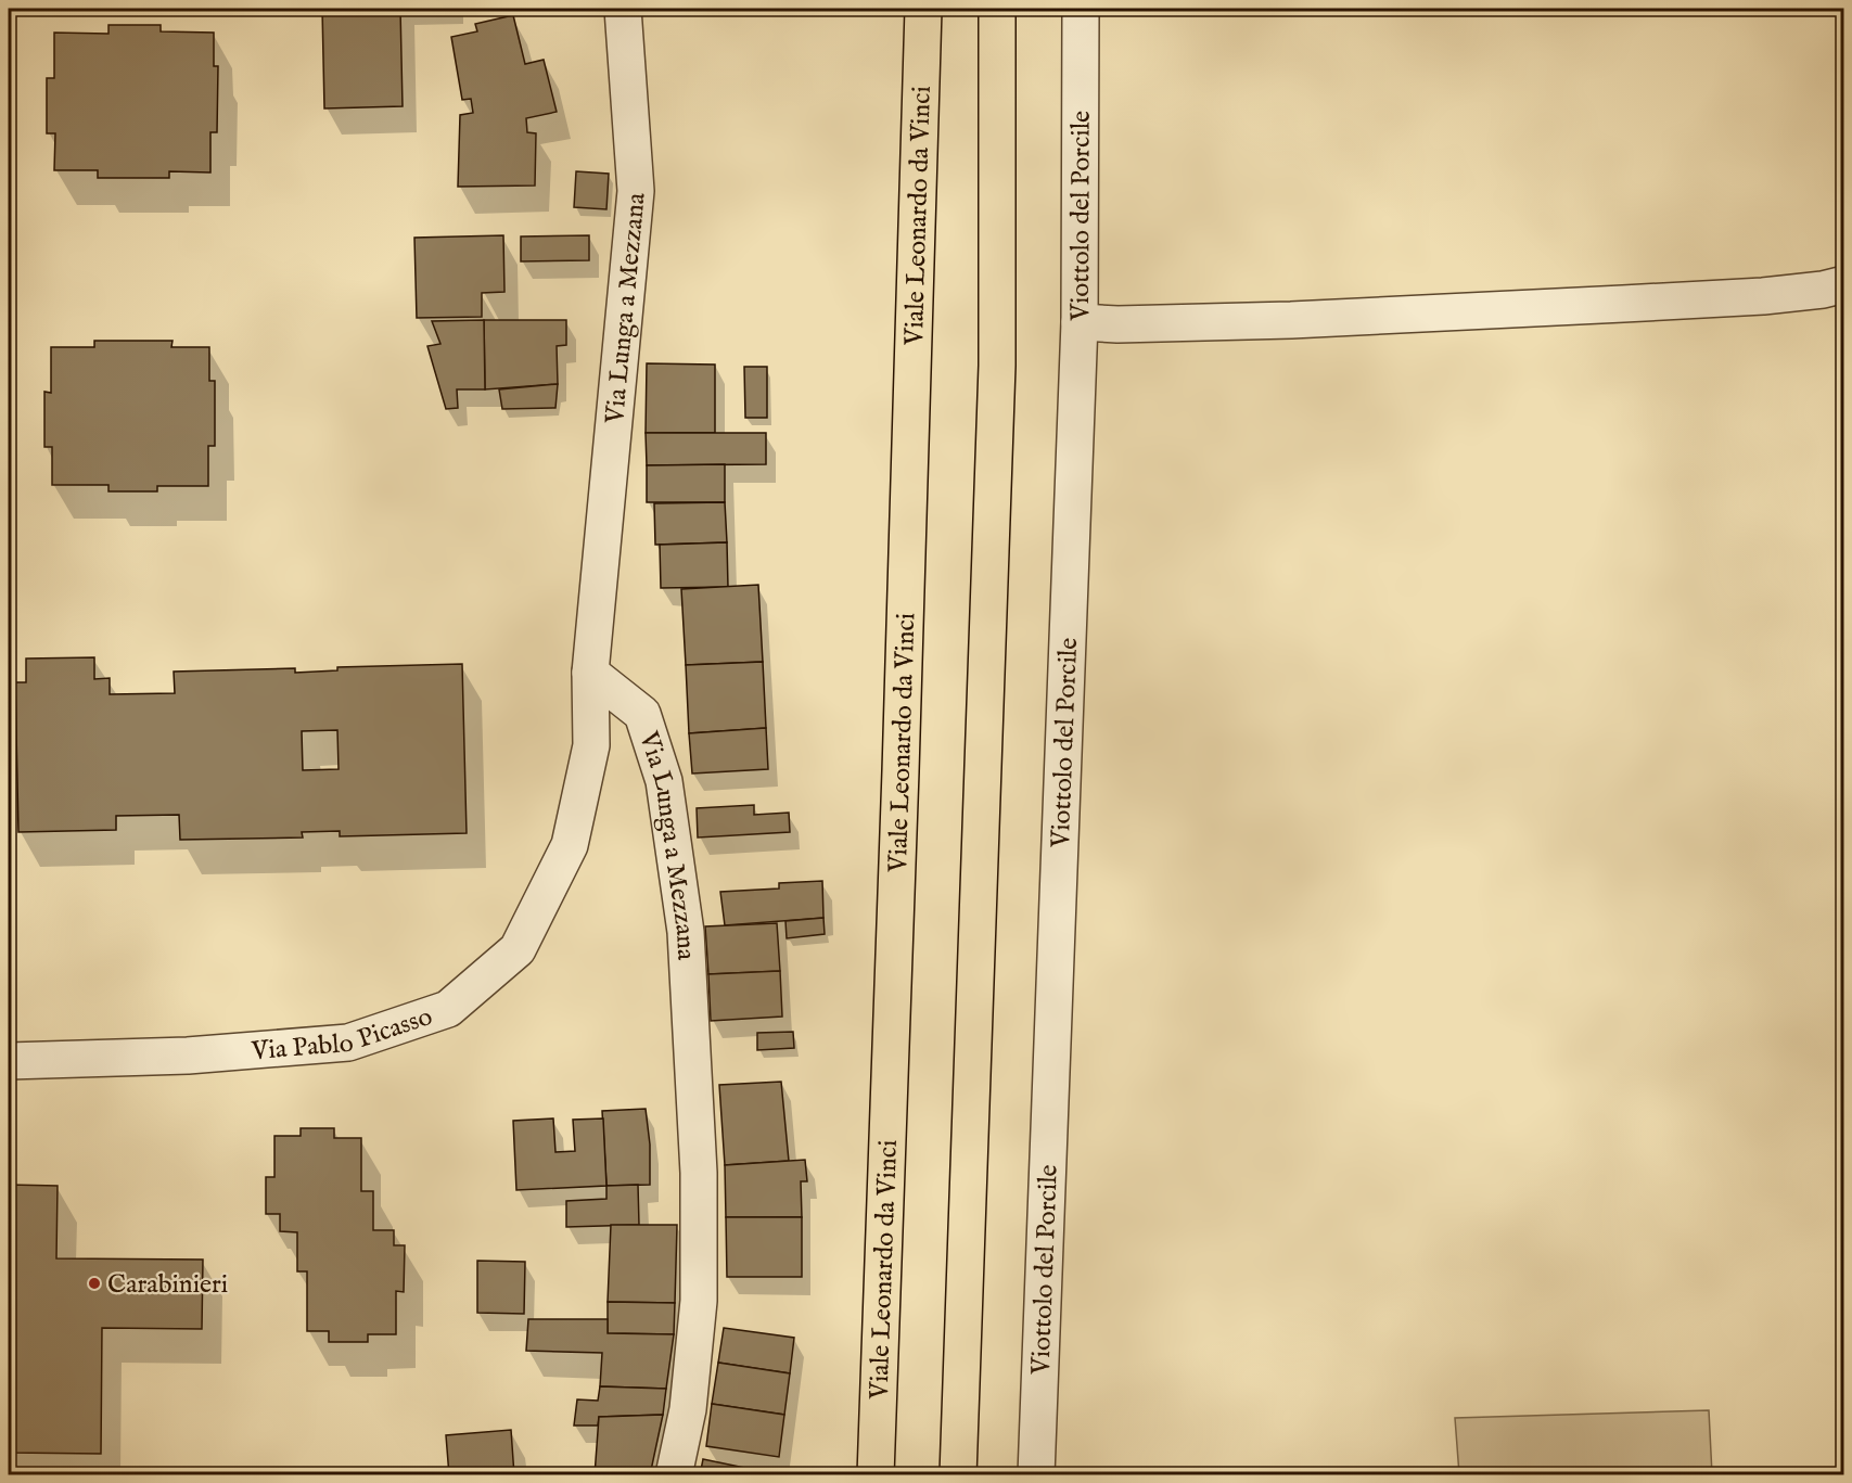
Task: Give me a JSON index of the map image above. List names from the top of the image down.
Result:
{
  "streets": {
    "highway": ["Viale Leonardo da Vinci"],
    "street": ["Viottolo del Porcile", "Via Lunga a Mezzana", "Via Pablo Picasso"]
  },
  "crossings": [
    ["Via Lunga a Mezzana", "Via Pablo Picasso"]
  ],
  "places": ["Carabinieri"]
}
